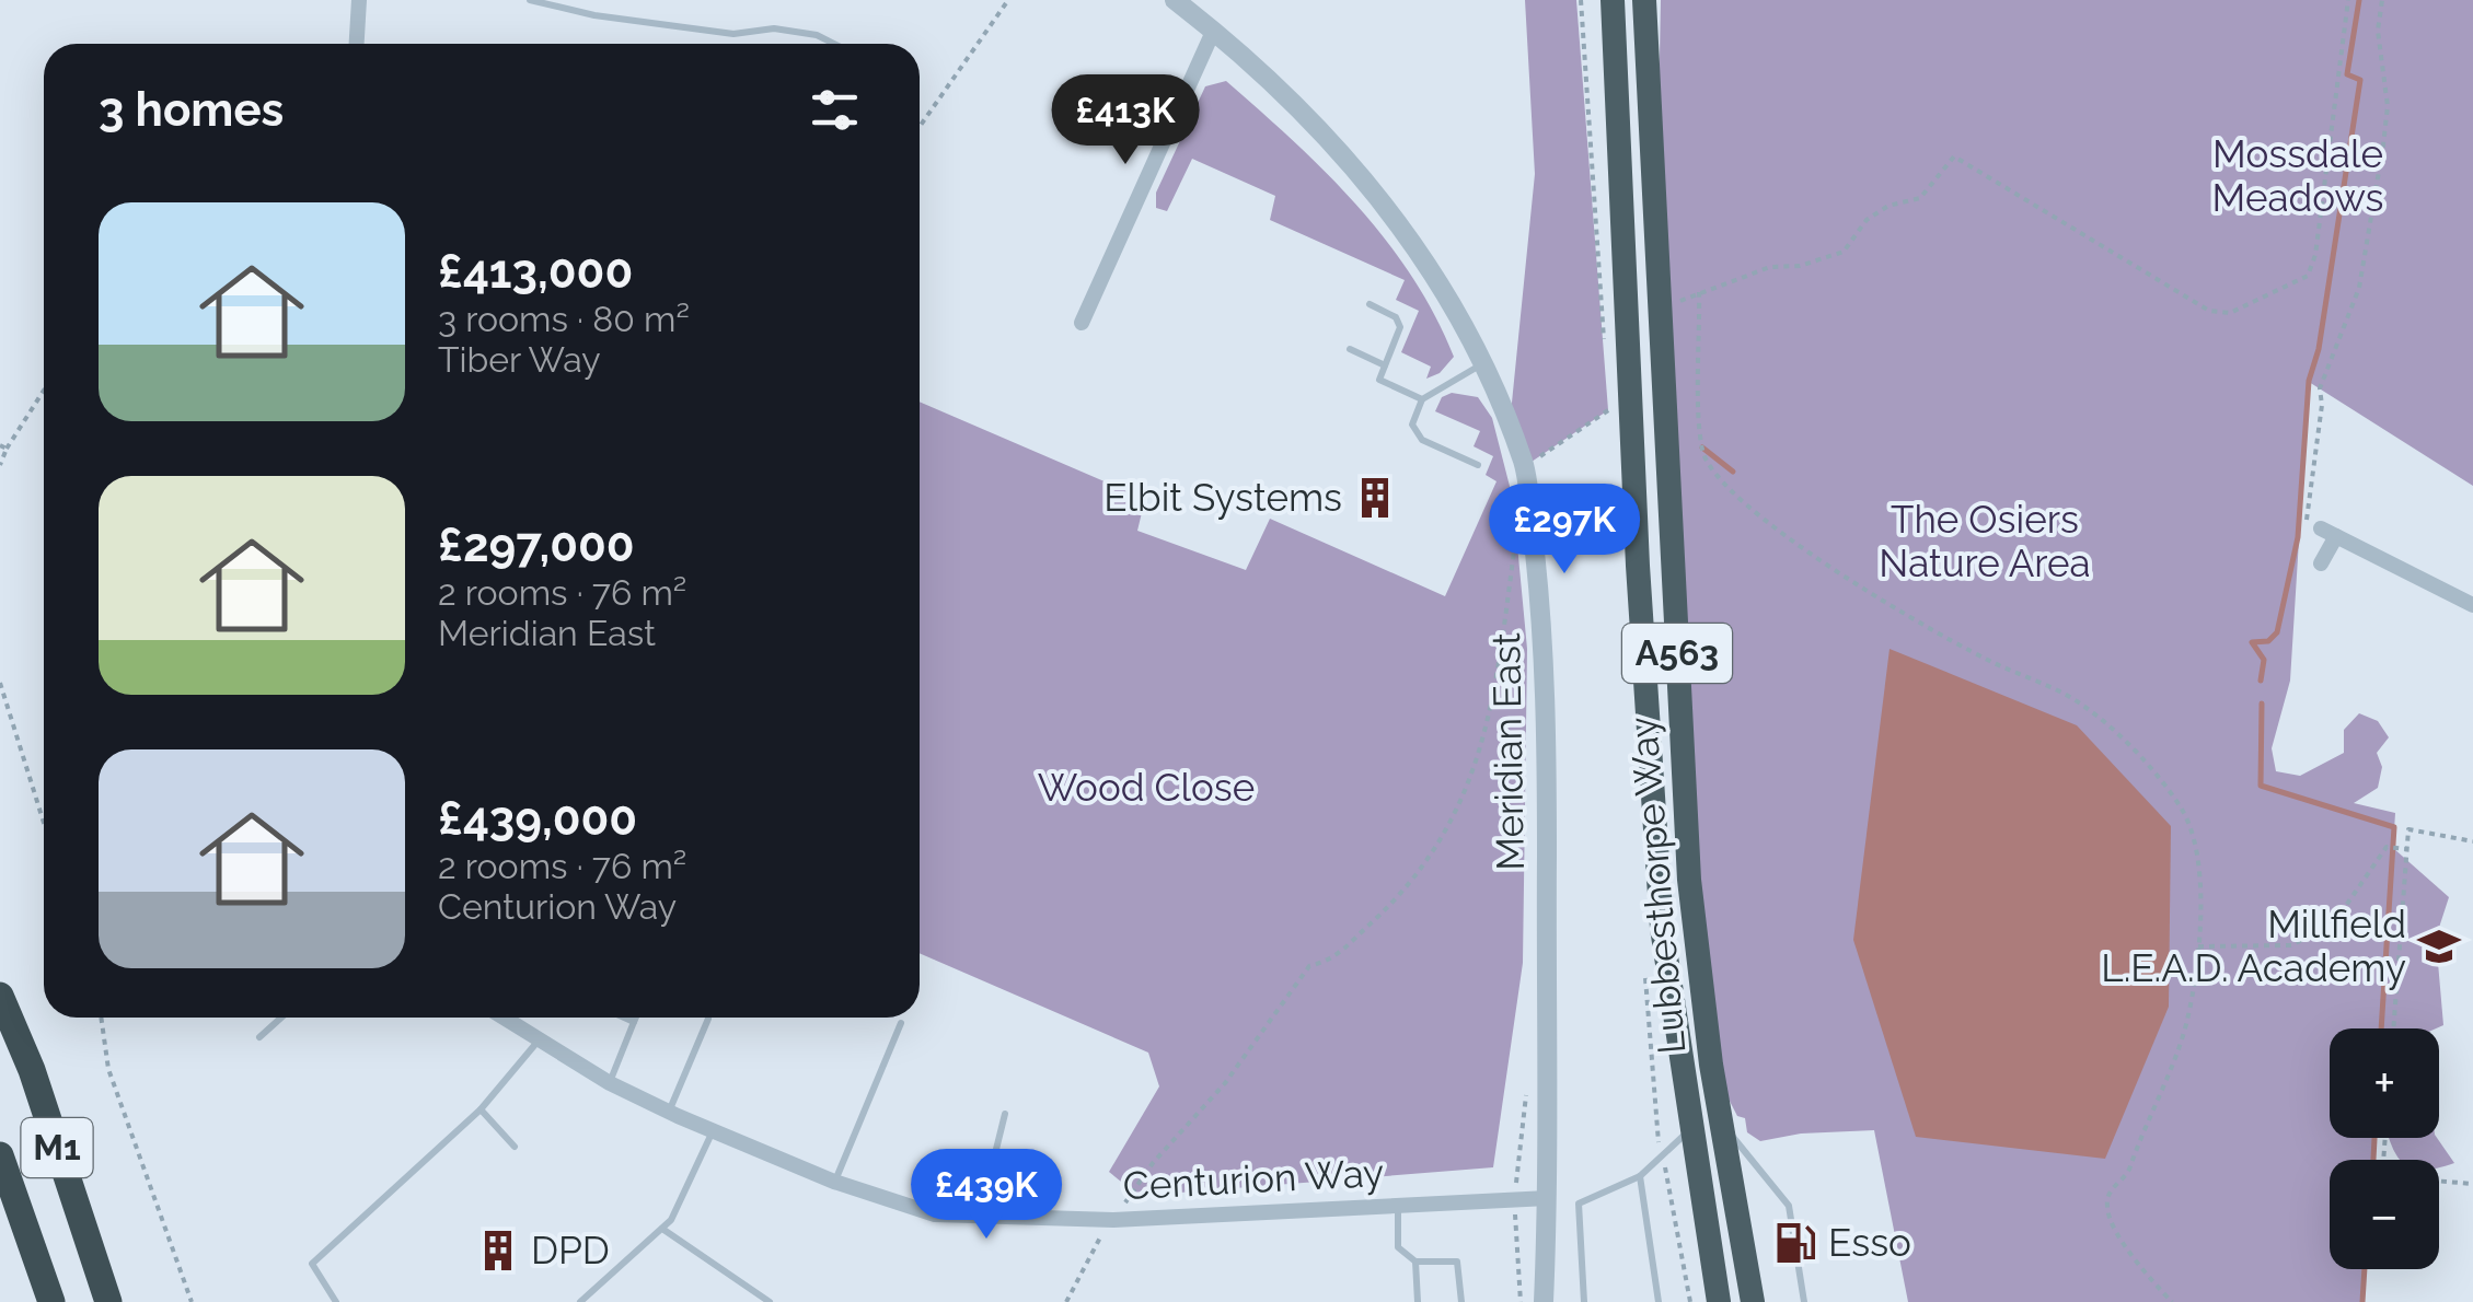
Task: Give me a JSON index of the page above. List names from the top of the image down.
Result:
{
  "streets": {
    "highway": ["A563", "Lubbesthorpe Way", "M1"],
    "street": ["Meridian East", "Centurion Way"]
  },
  "crossings": [
    ["Meridian East", "Centurion Way"]
  ],
  "parks": ["Mossdale Meadows", "The Osiers Nature Area", "Wood Close"],
  "places": {
    "building": ["Elbit Systems", "DPD"],
    "school or university": ["Millfield L.E.A.D. Academy"],
    "fuel station": ["Esso"]
  },
  "page": {
    "heading": "3 homes",
    "price": ["£413K", "£297K", "£439K"],
    "list": [
      {
        "name": "£413,000",
        "note": "3 rooms · 80 m² · Tiber Way"
      },
      {
        "name": "£297,000",
        "note": "2 rooms · 76 m² · Meridian East"
      },
      {
        "name": "£439,000",
        "note": "2 rooms · 76 m² · Centurion Way"
      }
    ],
    "map_buttons": ["+", "−"]
  }
}
